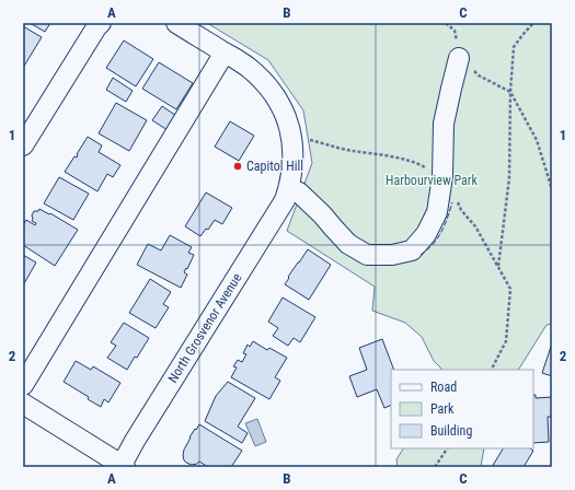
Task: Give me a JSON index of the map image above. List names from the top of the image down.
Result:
{
  "streets": {
    "street": ["North Grosvenor Avenue"]
  },
  "parks": ["Harbourview Park"],
  "places": ["Capitol Hill"],
  "legend": ["Road", "Park", "Building"],
  "grid": {
    "columns": ["A", "B", "C"],
    "rows": ["1", "2"]
  }
}
